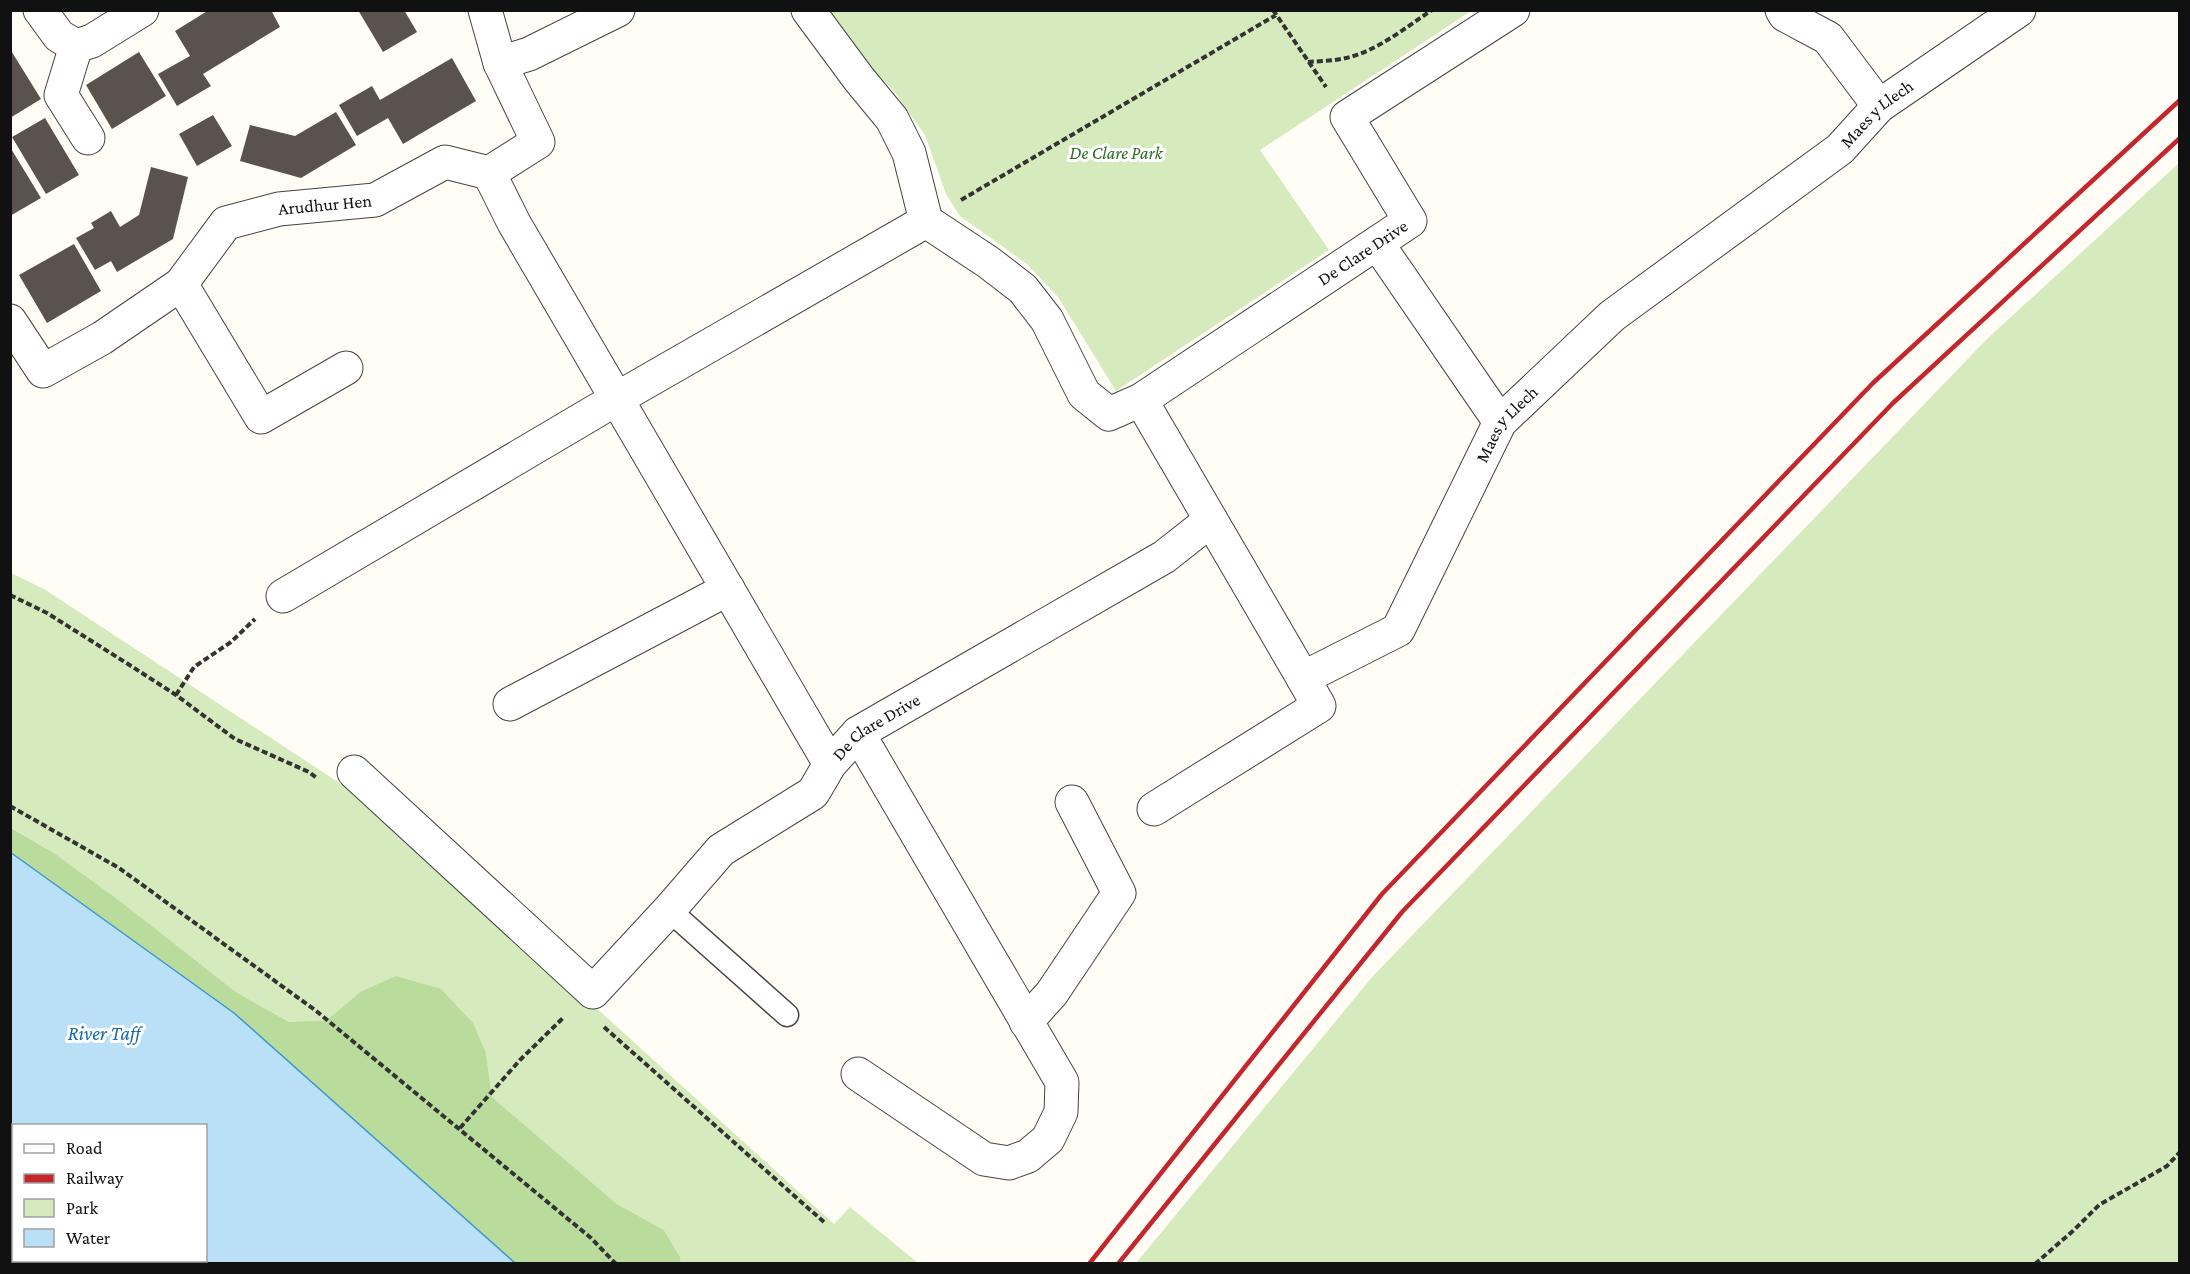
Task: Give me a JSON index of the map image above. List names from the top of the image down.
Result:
{
  "streets": {
    "street": ["Maes y Llech", "Arudhur Hen", "De Clare Drive"]
  },
  "water": ["River Taff"],
  "parks": ["De Clare Park"],
  "legend": [
    "Road",
    "Railway",
    "Park",
    "Water"
  ]
}
